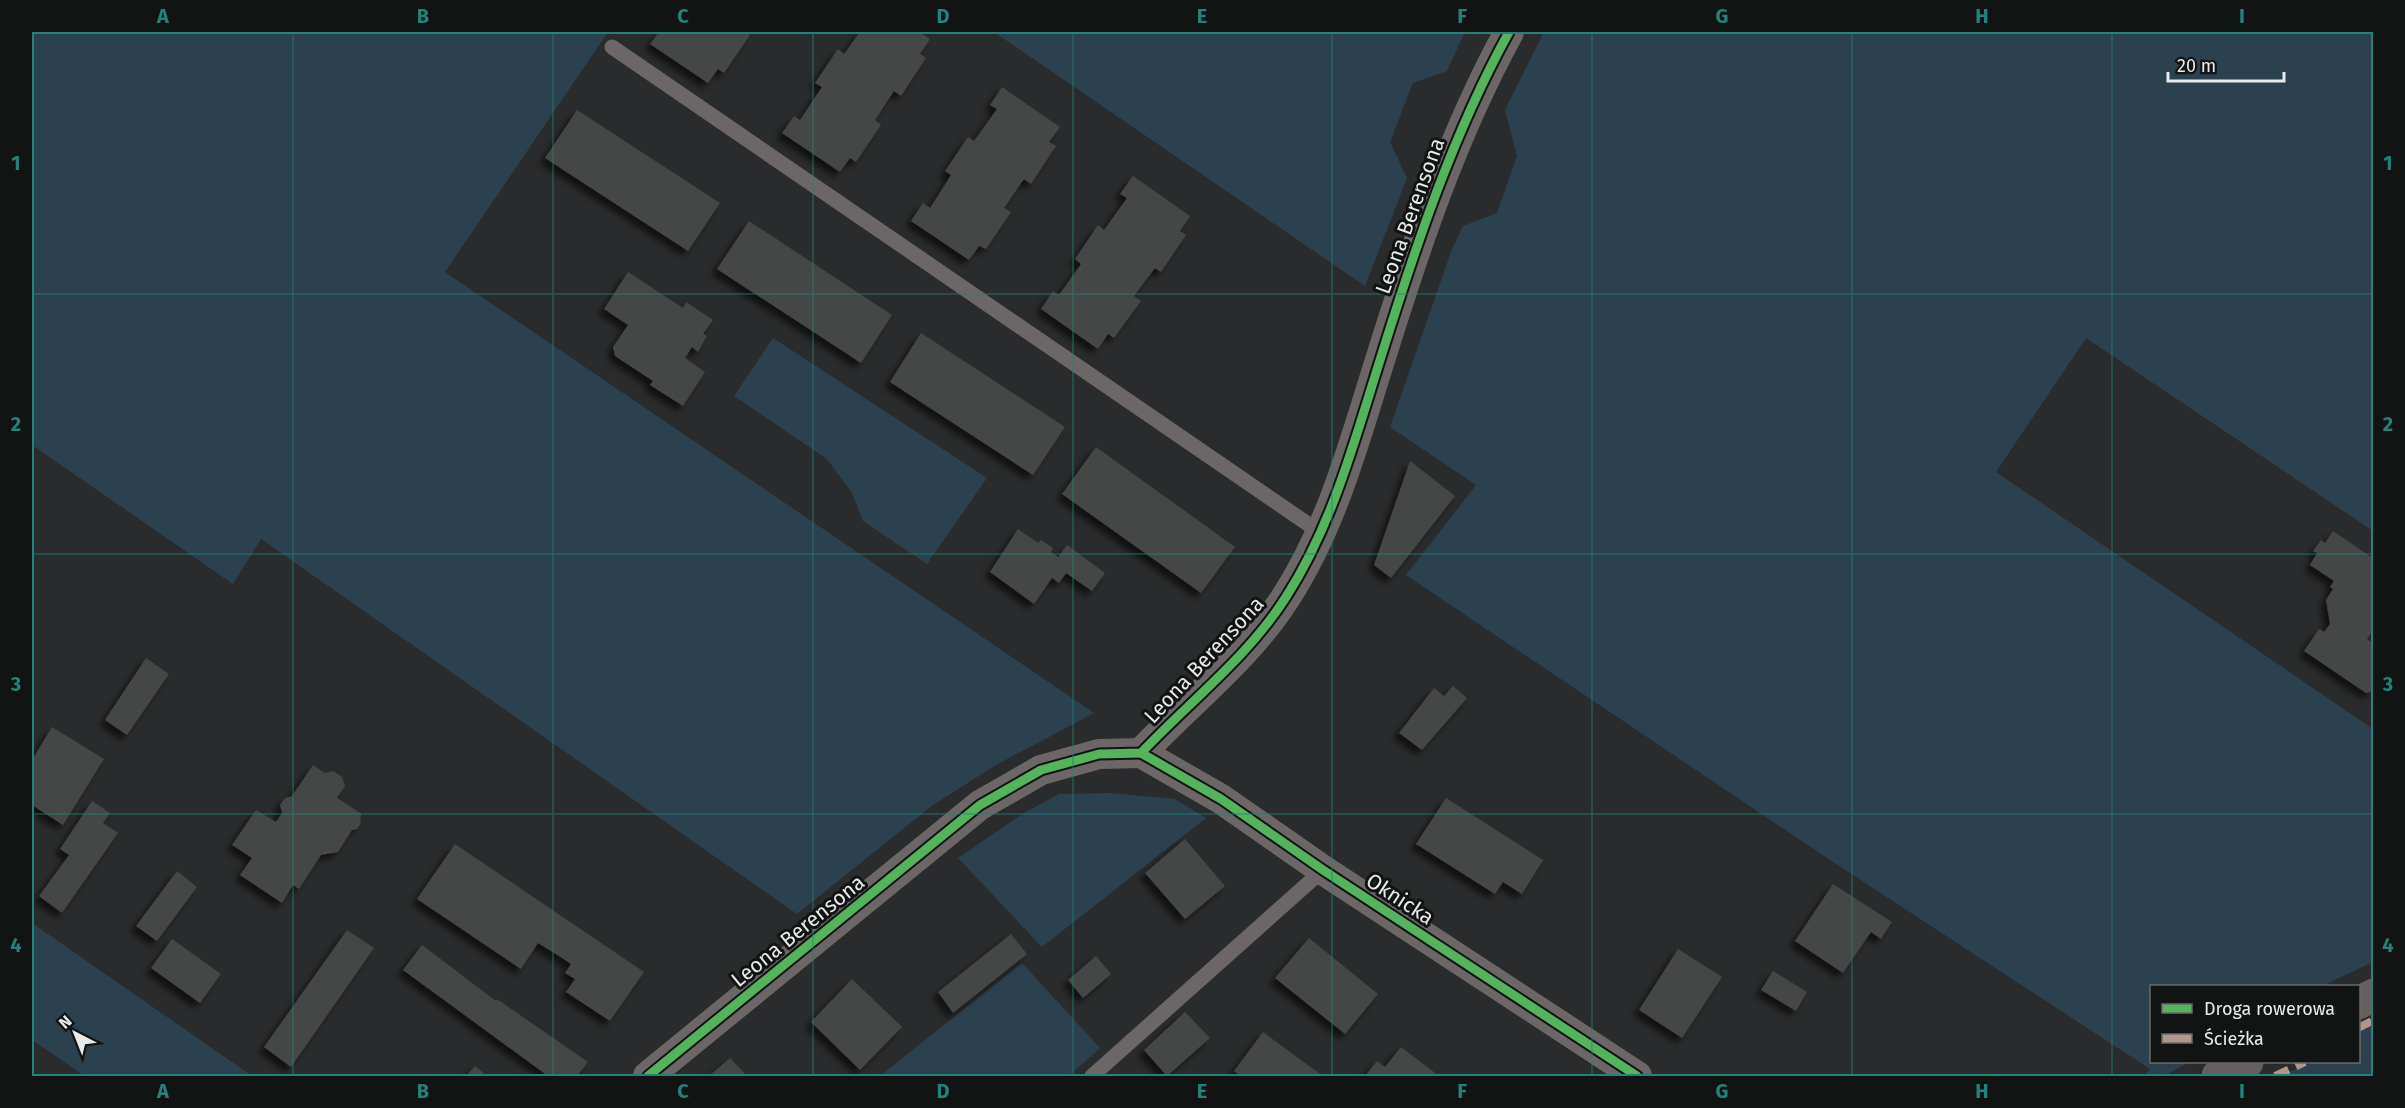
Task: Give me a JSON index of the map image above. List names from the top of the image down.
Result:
{
  "streets": {
    "street": ["Leona Berensona", "Oknicka"]
  },
  "crossings": [
    ["Leona Berensona", "Oknicka"]
  ],
  "legend": ["Droga rowerowa", "Ścieżka"],
  "scale_bar": "20 m",
  "north": "top left",
  "grid": {
    "columns": [
      "A",
      "B",
      "C",
      "D",
      "E",
      "F",
      "G",
      "H",
      "I"
    ],
    "rows": [
      "1",
      "2",
      "3",
      "4"
    ]
  }
}
